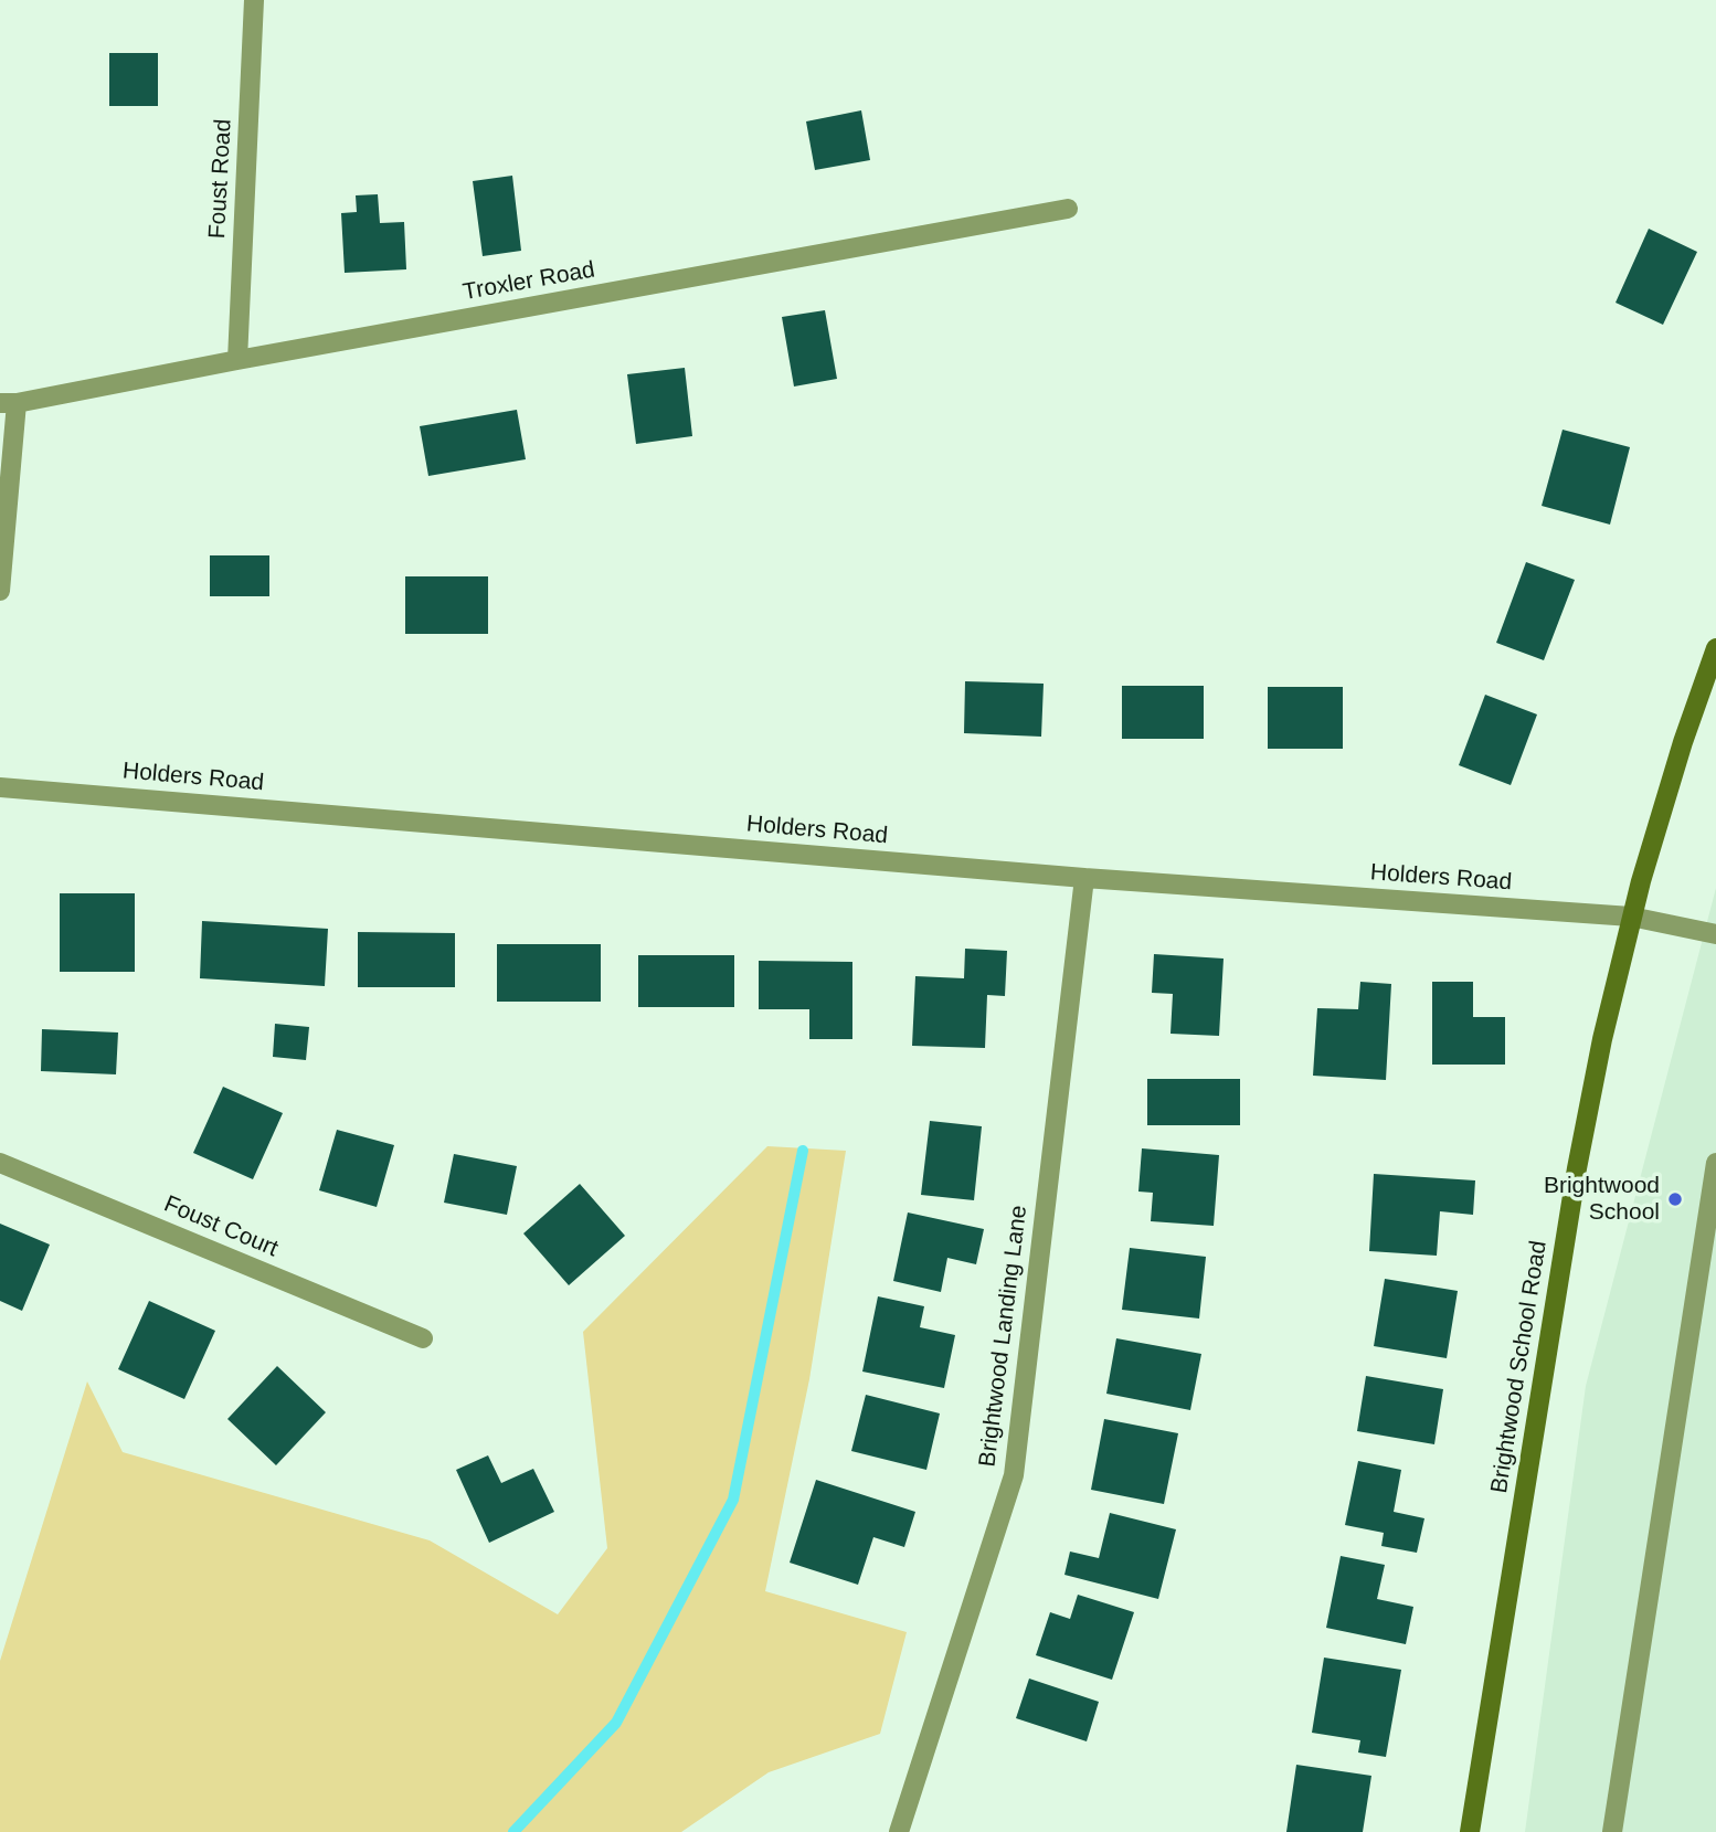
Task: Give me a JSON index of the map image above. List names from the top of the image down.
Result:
{
  "streets": {
    "main road": ["Brightwood School Road"],
    "street": [
      "Foust Road",
      "Troxler Road",
      "Holders Road",
      "Foust Court",
      "Brightwood Landing Lane"
    ]
  },
  "crossings": [
    ["Foust Road", "Troxler Road"],
    ["Holders Road", "Brightwood Landing Lane"],
    ["Holders Road", "Brightwood School Road"]
  ],
  "places": ["Brightwood School"]
}
